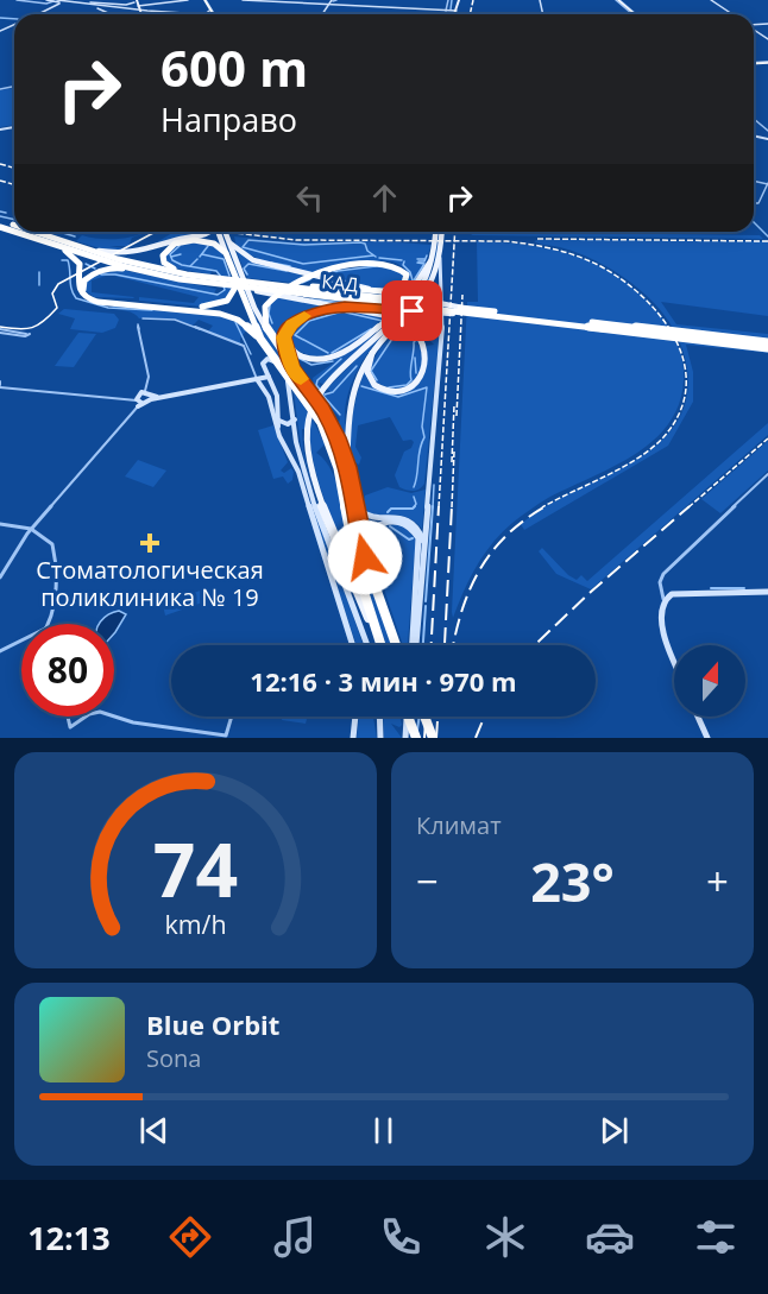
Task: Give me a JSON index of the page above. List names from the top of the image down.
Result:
{
  "streets": {
    "highway": ["КАД"]
  },
  "places": {
    "health": ["Стоматологическая поликлиника № 19"]
  },
  "north": "top",
  "page": {
    "turn": ["600 m", "Направо"],
    "limit": "80",
    "trip": "12:16 · 3 мин · 970 m",
    "tile": "Климат",
    "heat": ["−", "23°", "+"],
    "song": ["Blue Orbit", "Sona"],
    "tabs": "12:13",
    "gauge": ["74", "km/h"]
  }
}
